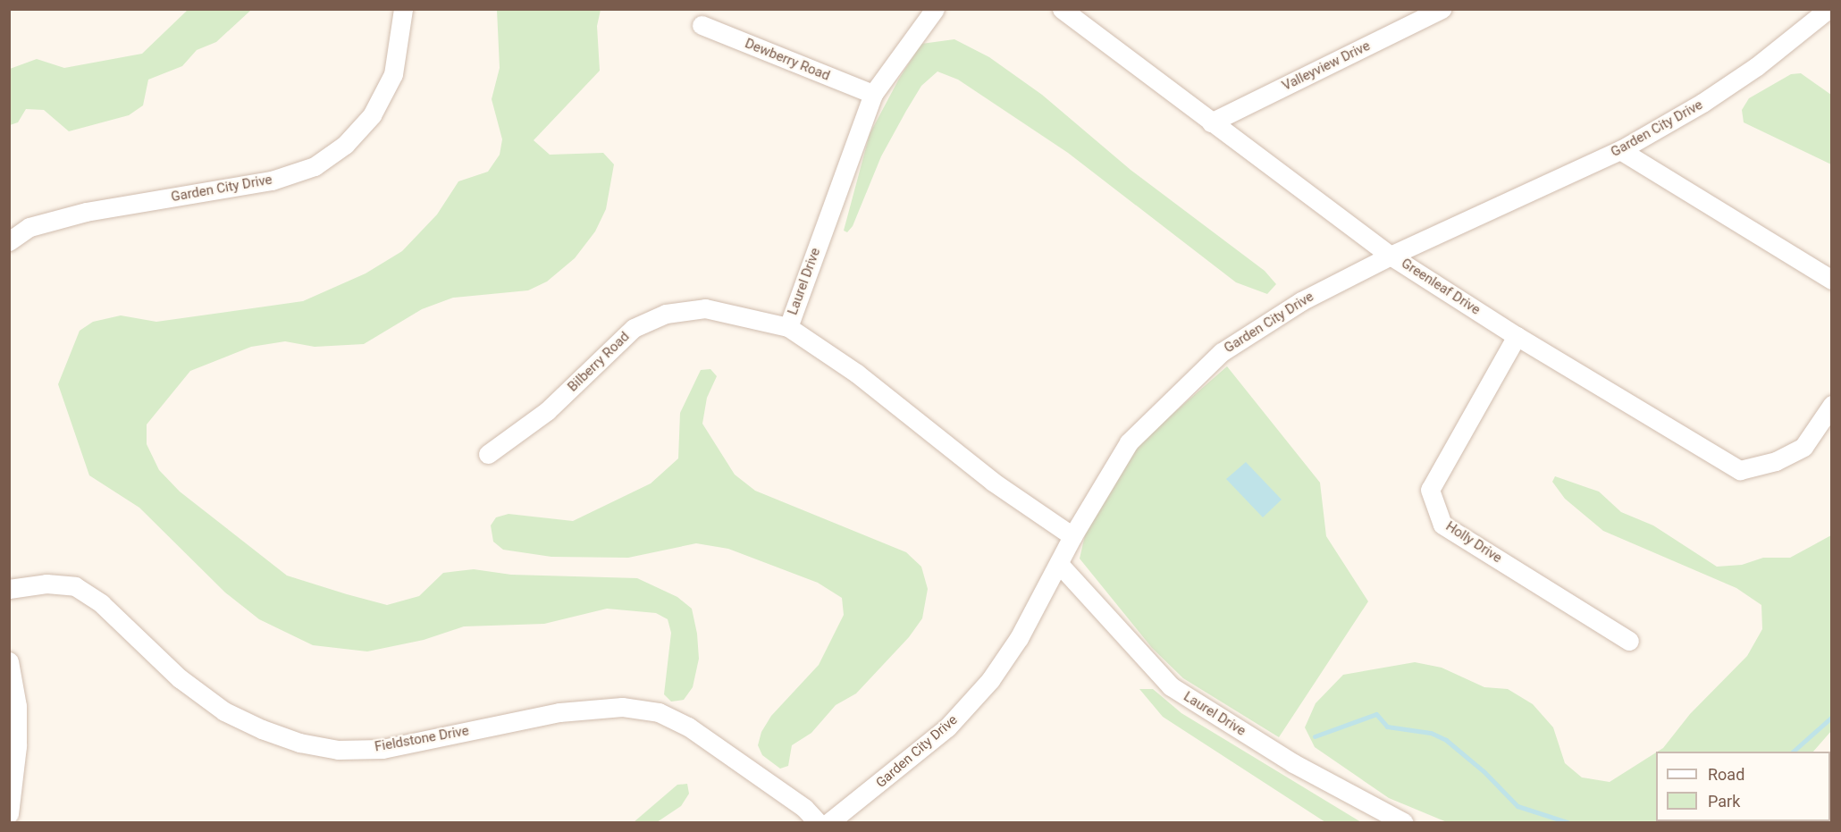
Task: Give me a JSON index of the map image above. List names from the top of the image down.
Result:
{
  "streets": {
    "street": [
      "Dewberry Road",
      "Valleyview Drive",
      "Garden City Drive",
      "Laurel Drive",
      "Greenleaf Drive",
      "Bilberry Road",
      "Holly Drive",
      "Fieldstone Drive"
    ]
  },
  "crossings": [
    ["Dewberry Road", "Laurel Drive"],
    ["Valleyview Drive", "Greenleaf Drive"],
    ["Garden City Drive", "Laurel Drive"],
    ["Garden City Drive", "Greenleaf Drive"],
    ["Laurel Drive", "Bilberry Road"],
    ["Greenleaf Drive", "Holly Drive"]
  ],
  "legend": ["Road", "Park"]
}
